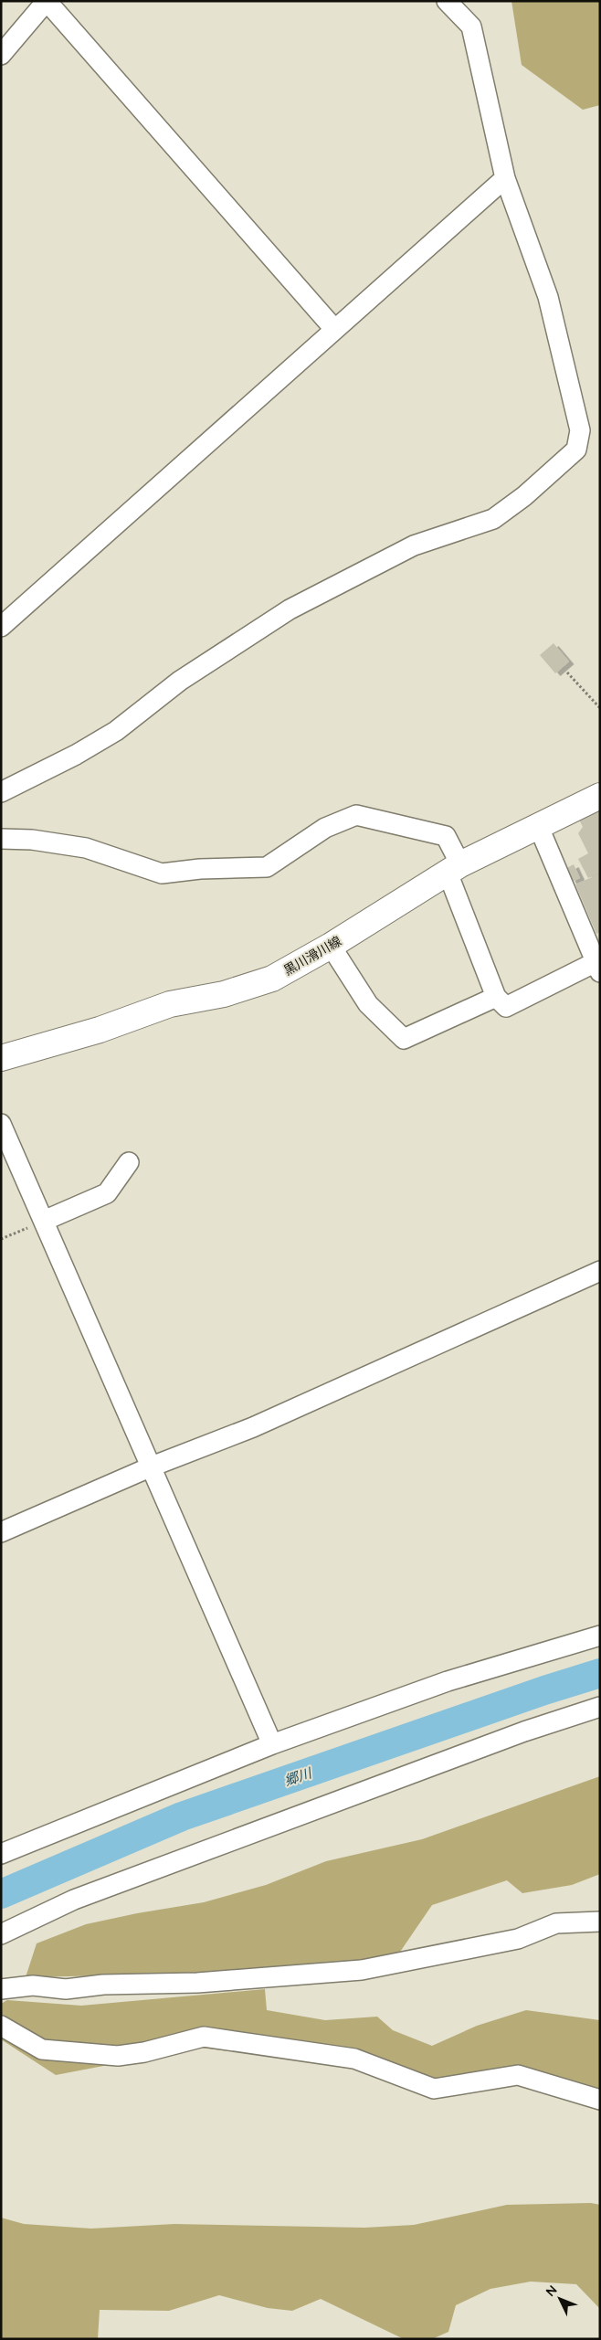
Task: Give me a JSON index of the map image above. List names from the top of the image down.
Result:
{
  "streets": {
    "main road": ["黒川滑川線"]
  },
  "water": ["郷川"],
  "north": "top left"
}
